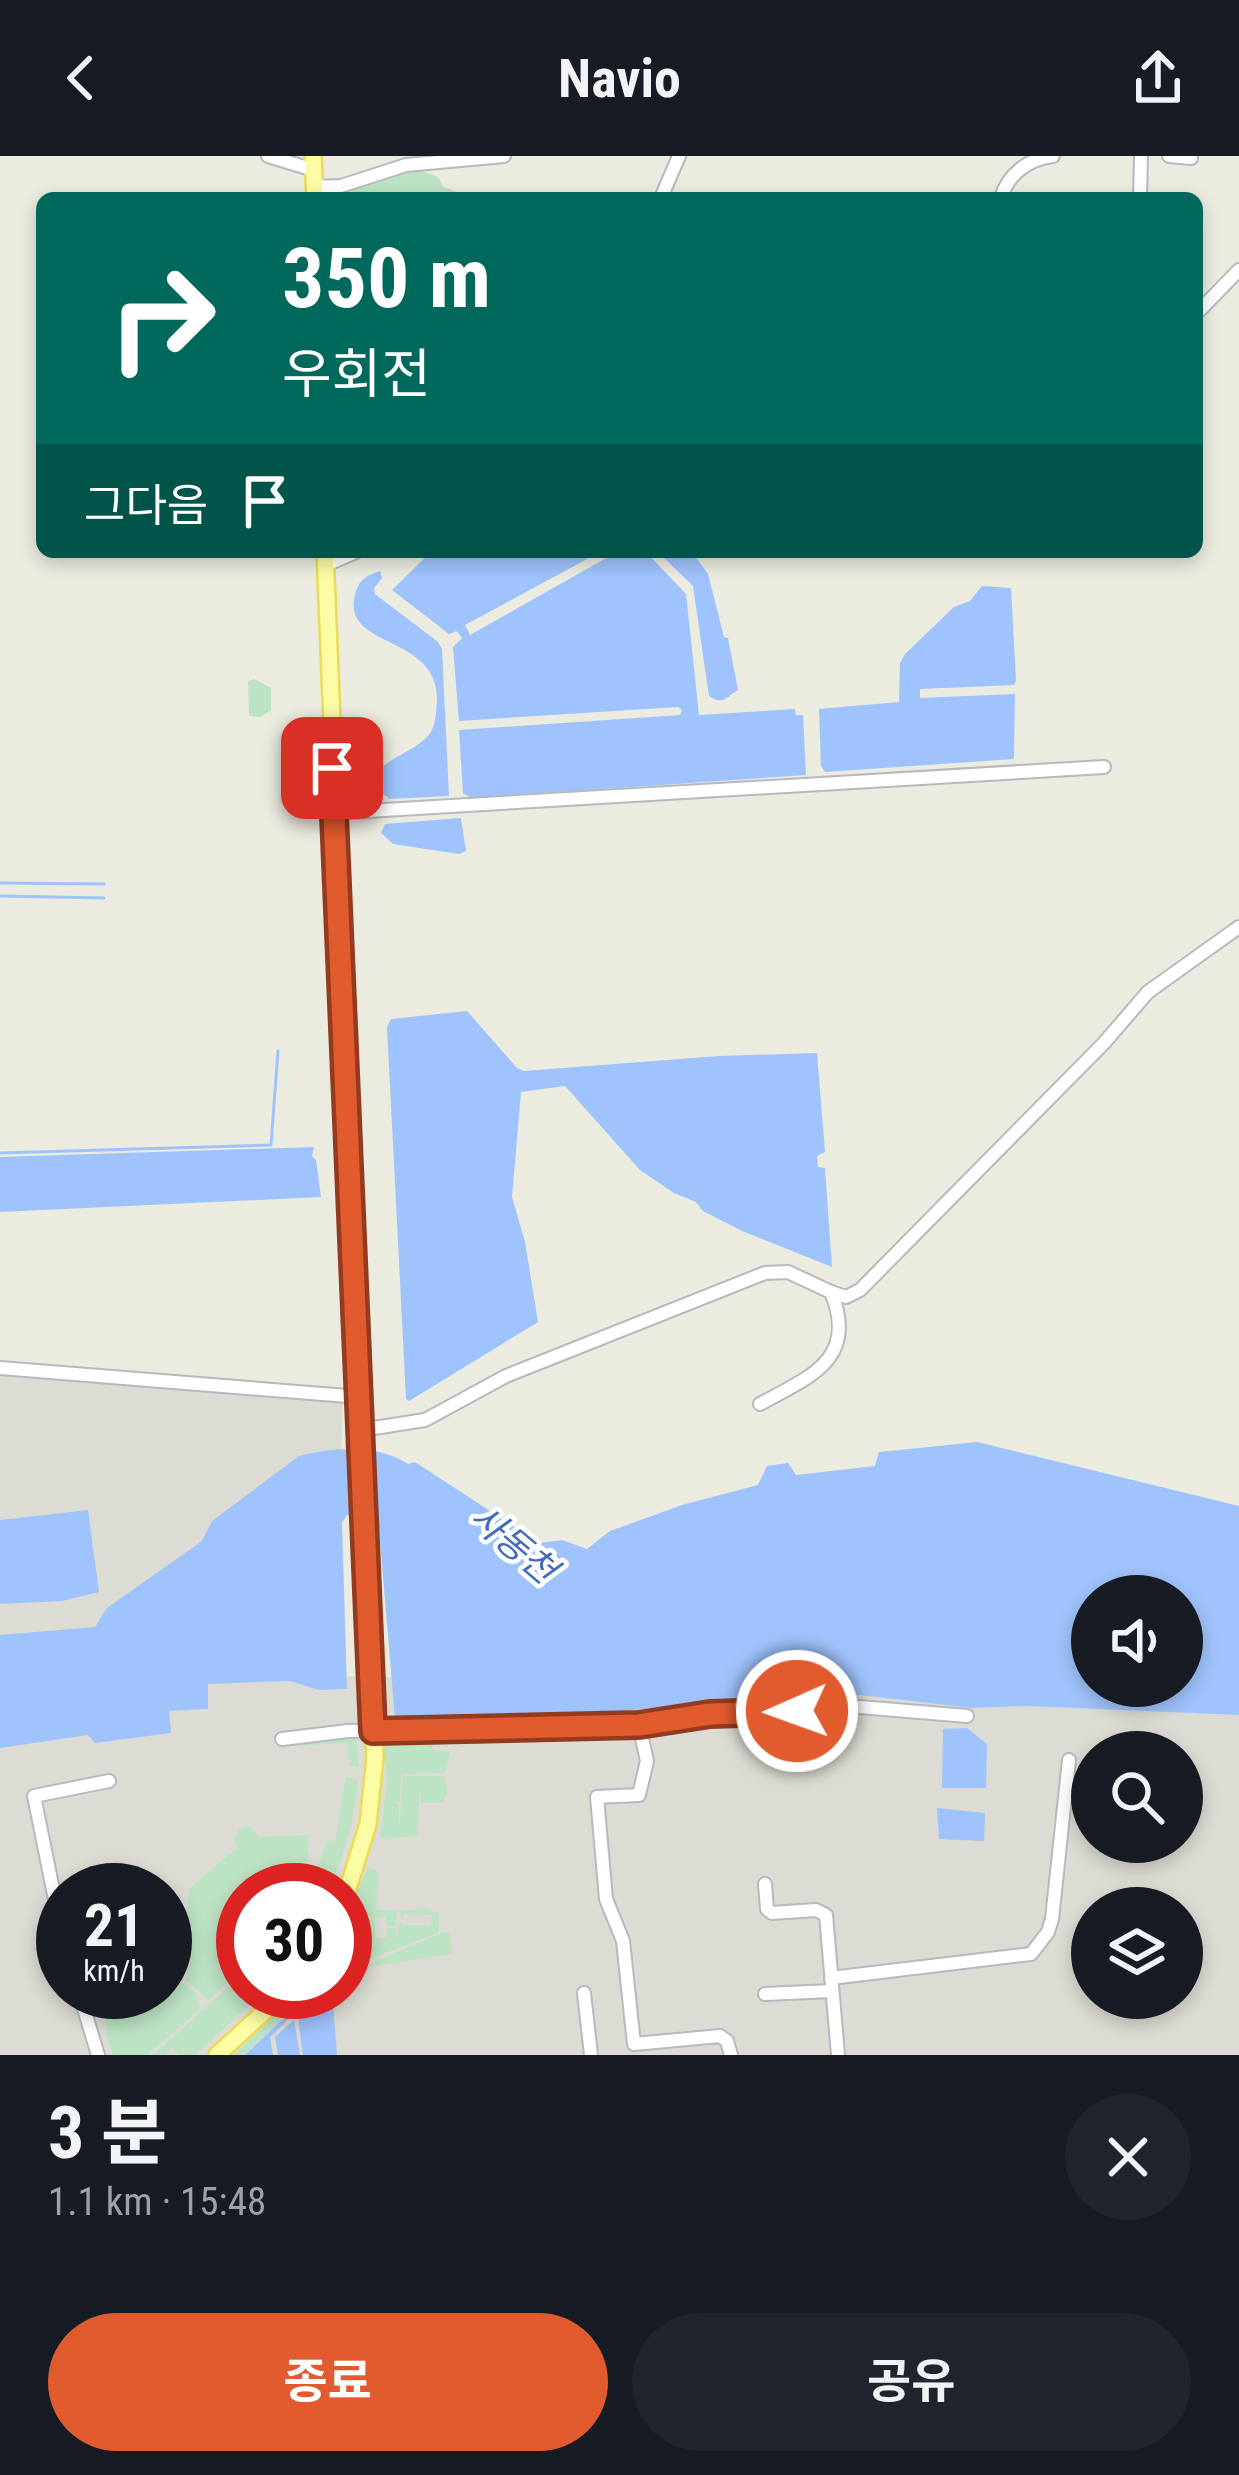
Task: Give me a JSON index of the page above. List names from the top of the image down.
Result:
{
  "water": ["사동천"],
  "page": {
    "header": "Navio",
    "turn": ["350 m", "우회전"],
    "then": "그다음",
    "speed": "21 km/h",
    "limit": "30",
    "heading": ["3 분", "1.1 km · 15:48"],
    "buttons": ["종료", "공유"]
  }
}
